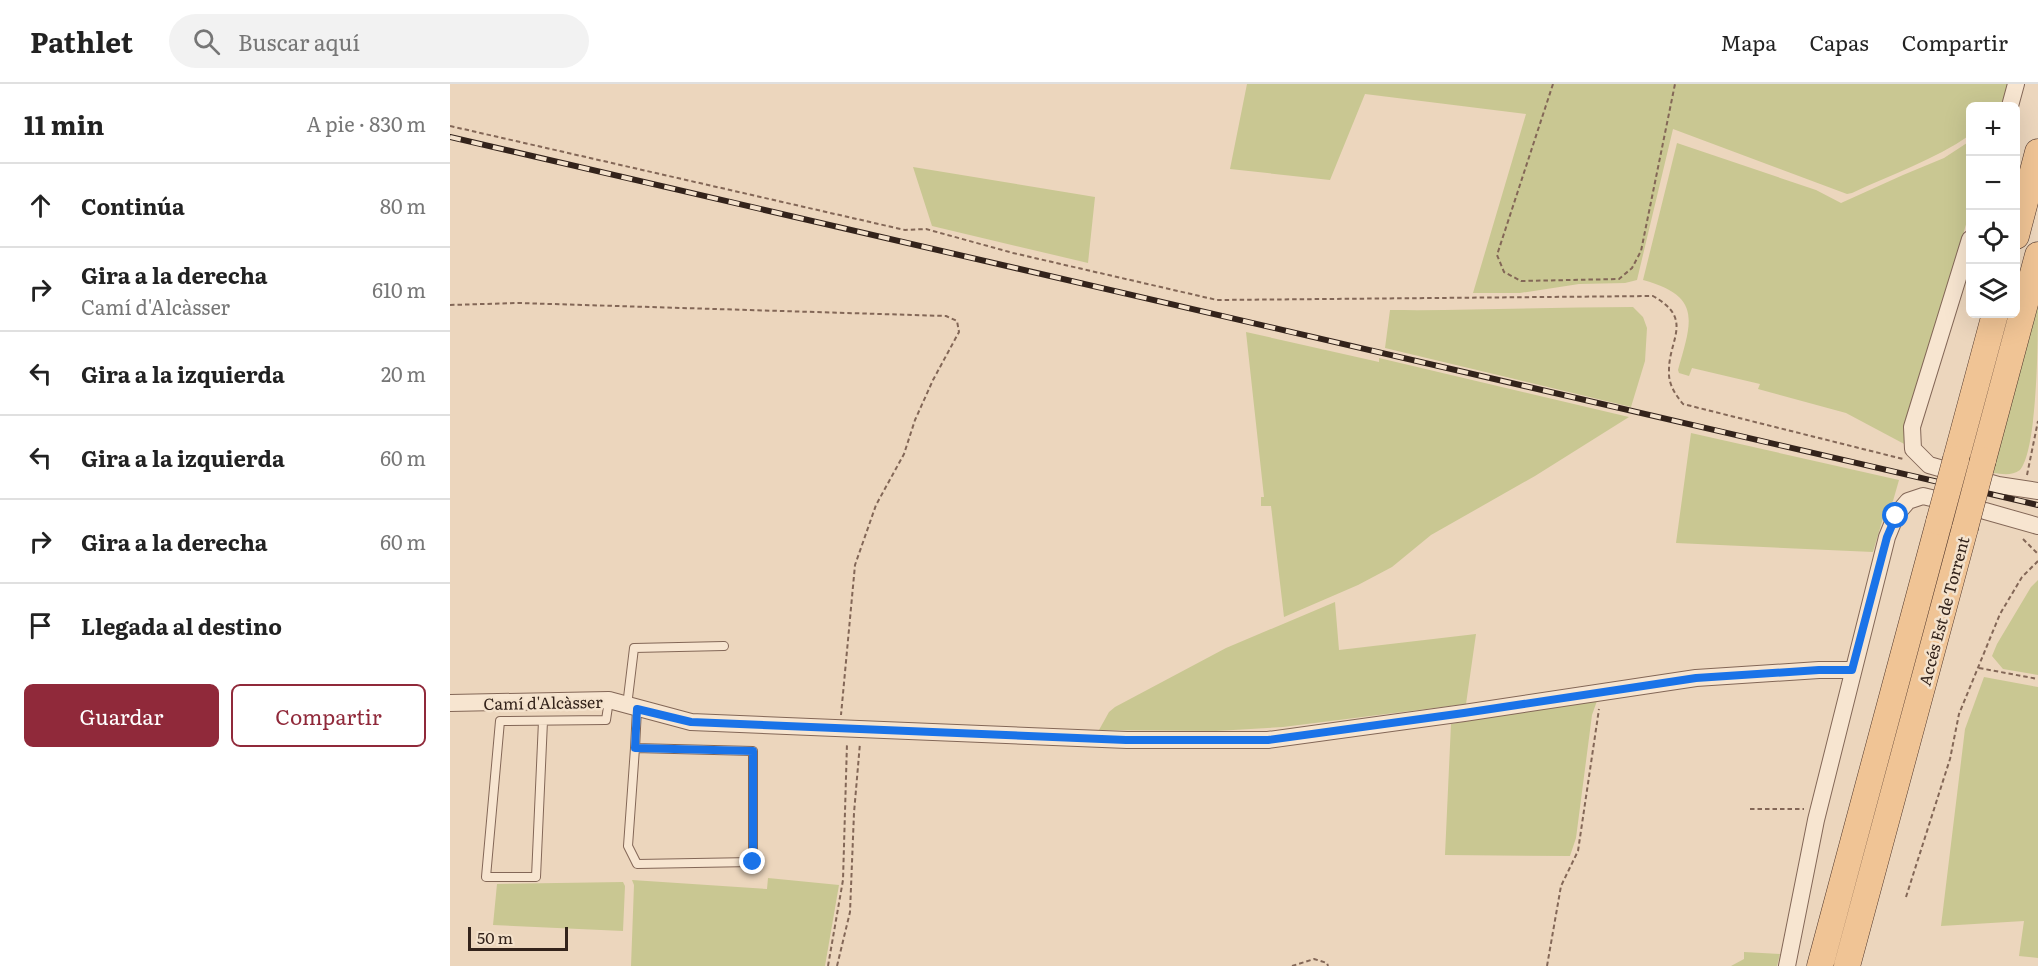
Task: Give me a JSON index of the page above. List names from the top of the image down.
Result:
{
  "streets": {
    "main road": ["Accés Est de Torrent"],
    "street": ["Camí d'Alcàsser"]
  },
  "scale_bar": "50 m",
  "page": {
    "header": "Pathlet",
    "search": "Buscar aquí",
    "nav": ["Mapa", "Capas", "Compartir"],
    "heading": ["11 min", "A pie · 830 m"],
    "map_buttons": ["+", "−"],
    "list": [
      ["Continúa", "80 m"],
      ["Gira a la derecha", "Camí d'Alcàsser", "610 m"],
      ["Gira a la izquierda", "20 m"],
      ["Gira a la izquierda", "60 m"],
      ["Gira a la derecha", "60 m"],
      "Llegada al destino"
    ],
    "buttons": ["Guardar", "Compartir"],
    "scale": "50 m"
  }
}
